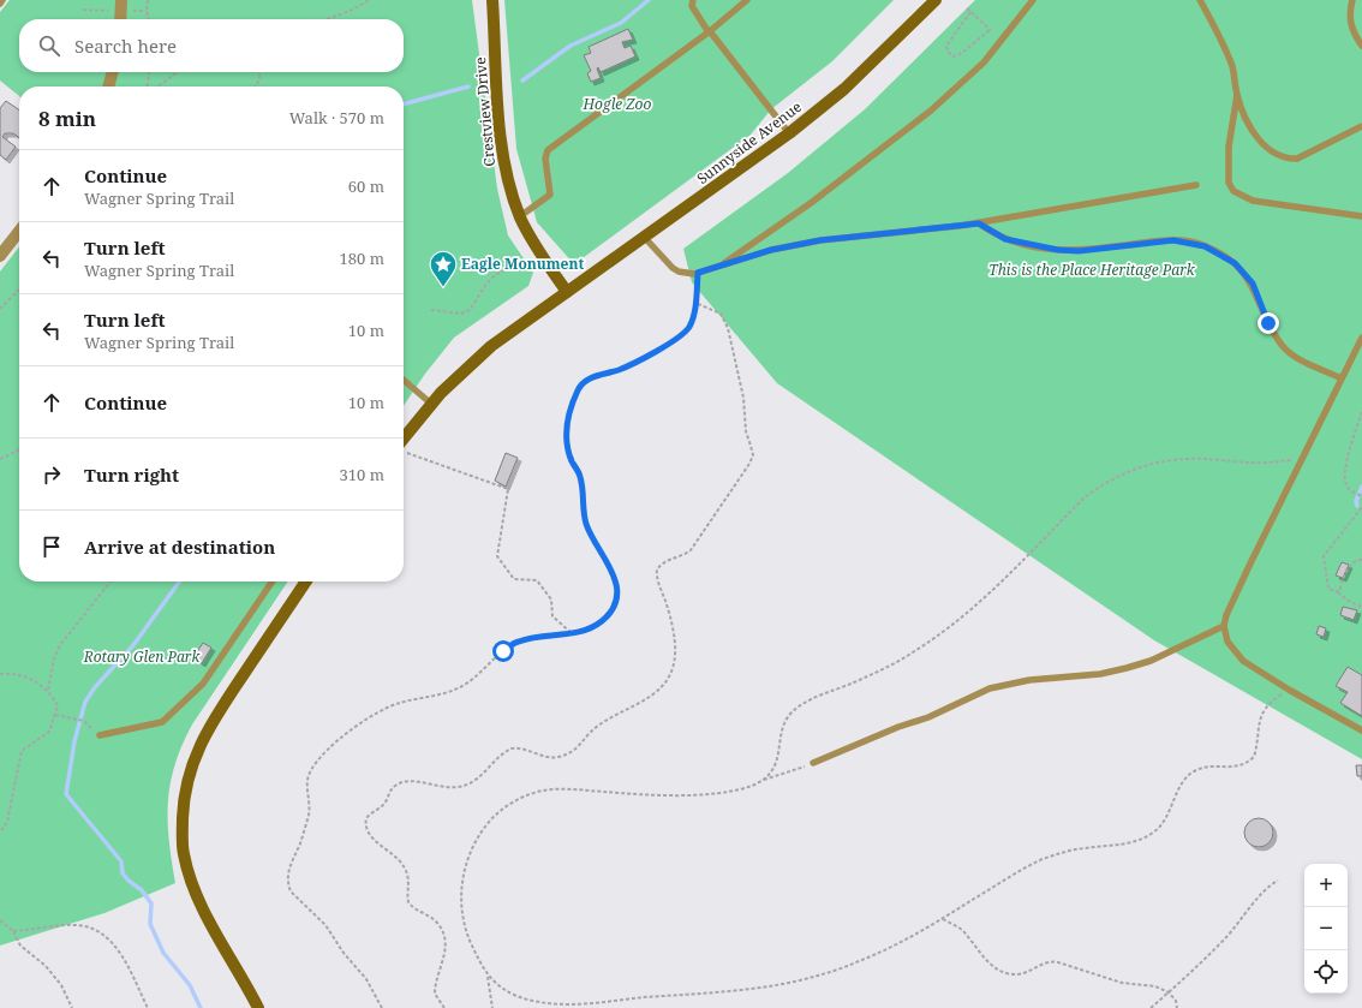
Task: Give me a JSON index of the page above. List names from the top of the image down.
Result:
{
  "streets": {
    "main road": ["Crestview Drive", "Sunnyside Avenue"]
  },
  "crossings": [
    ["Crestview Drive", "Sunnyside Avenue"]
  ],
  "parks": ["Hogle Zoo", "This is the Place Heritage Park", "Rotary Glen Park"],
  "places": {
    "place": ["Eagle Monument"]
  },
  "page": {
    "search": "Search here",
    "heading": ["8 min", "Walk · 570 m"],
    "list": [
      ["Continue", "Wagner Spring Trail", "60 m"],
      ["Turn left", "Wagner Spring Trail", "180 m"],
      ["Turn left", "Wagner Spring Trail", "10 m"],
      ["Continue", "10 m"],
      ["Turn right", "310 m"],
      "Arrive at destination"
    ],
    "map_buttons": ["+", "−"]
  }
}
